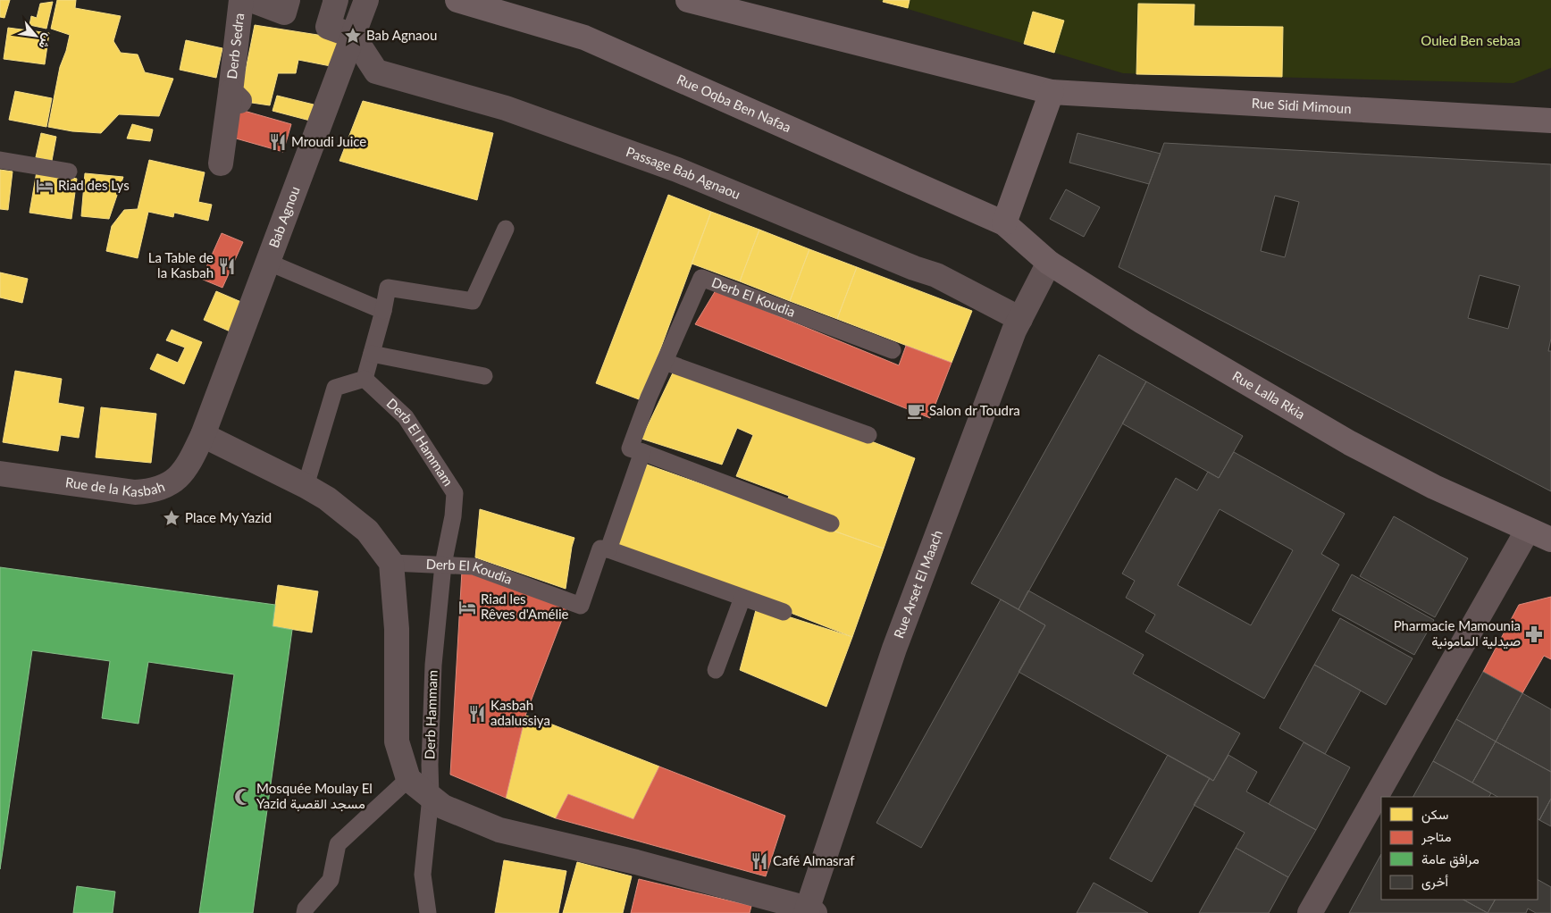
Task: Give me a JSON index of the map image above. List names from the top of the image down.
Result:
{
  "streets": {
    "main road": ["Rue Oqba Ben Nafaa", "Rue Sidi Mimoun", "Rue Lalla Rkia"],
    "street": [
      "Derb Sedra",
      "Passage Bab Agnaou",
      "Bab Agnou",
      "Rue de la Kasbah",
      "Rue Arset El Maach"
    ],
    "lane": ["Derb El Koudia", "Derb El Hammam", "Derb Hammam"]
  },
  "crossings": [
    ["Rue Oqba Ben Nafaa", "Rue Lalla Rkia"],
    ["Passage Bab Agnaou", "Bab Agnou"],
    ["Passage Bab Agnaou", "Rue Arset El Maach"],
    ["Bab Agnou", "Rue de la Kasbah"],
    ["Derb El Koudia", "Derb Hammam"],
    ["Rue Lalla Rkia", "Rue Arset El Maach"],
    ["Derb El Hammam", "Derb Hammam"]
  ],
  "parks": ["Ouled Ben sebaa"],
  "places": {
    "place": ["Bab Agnaou", "Place My Yazid"],
    "restaurant": [
      "Mroudi Juice",
      "La Table de la Kasbah",
      "Kasbah adalussiya",
      "Café Almasraf"
    ],
    "hotel": ["Riad des Lys", "Riad les Rêves d'Amélie"],
    "cafe": ["Salon dr Toudra"],
    "pharmacy": ["Pharmacie Mamounia صيدلية المامونية"],
    "mosque": ["Mosquée Moulay El Yazid مسجد القصبة"]
  },
  "legend": [
    "سكن",
    "متاجر",
    "مرافق عامة",
    "أخرى"
  ],
  "north": "bottom right"
}
